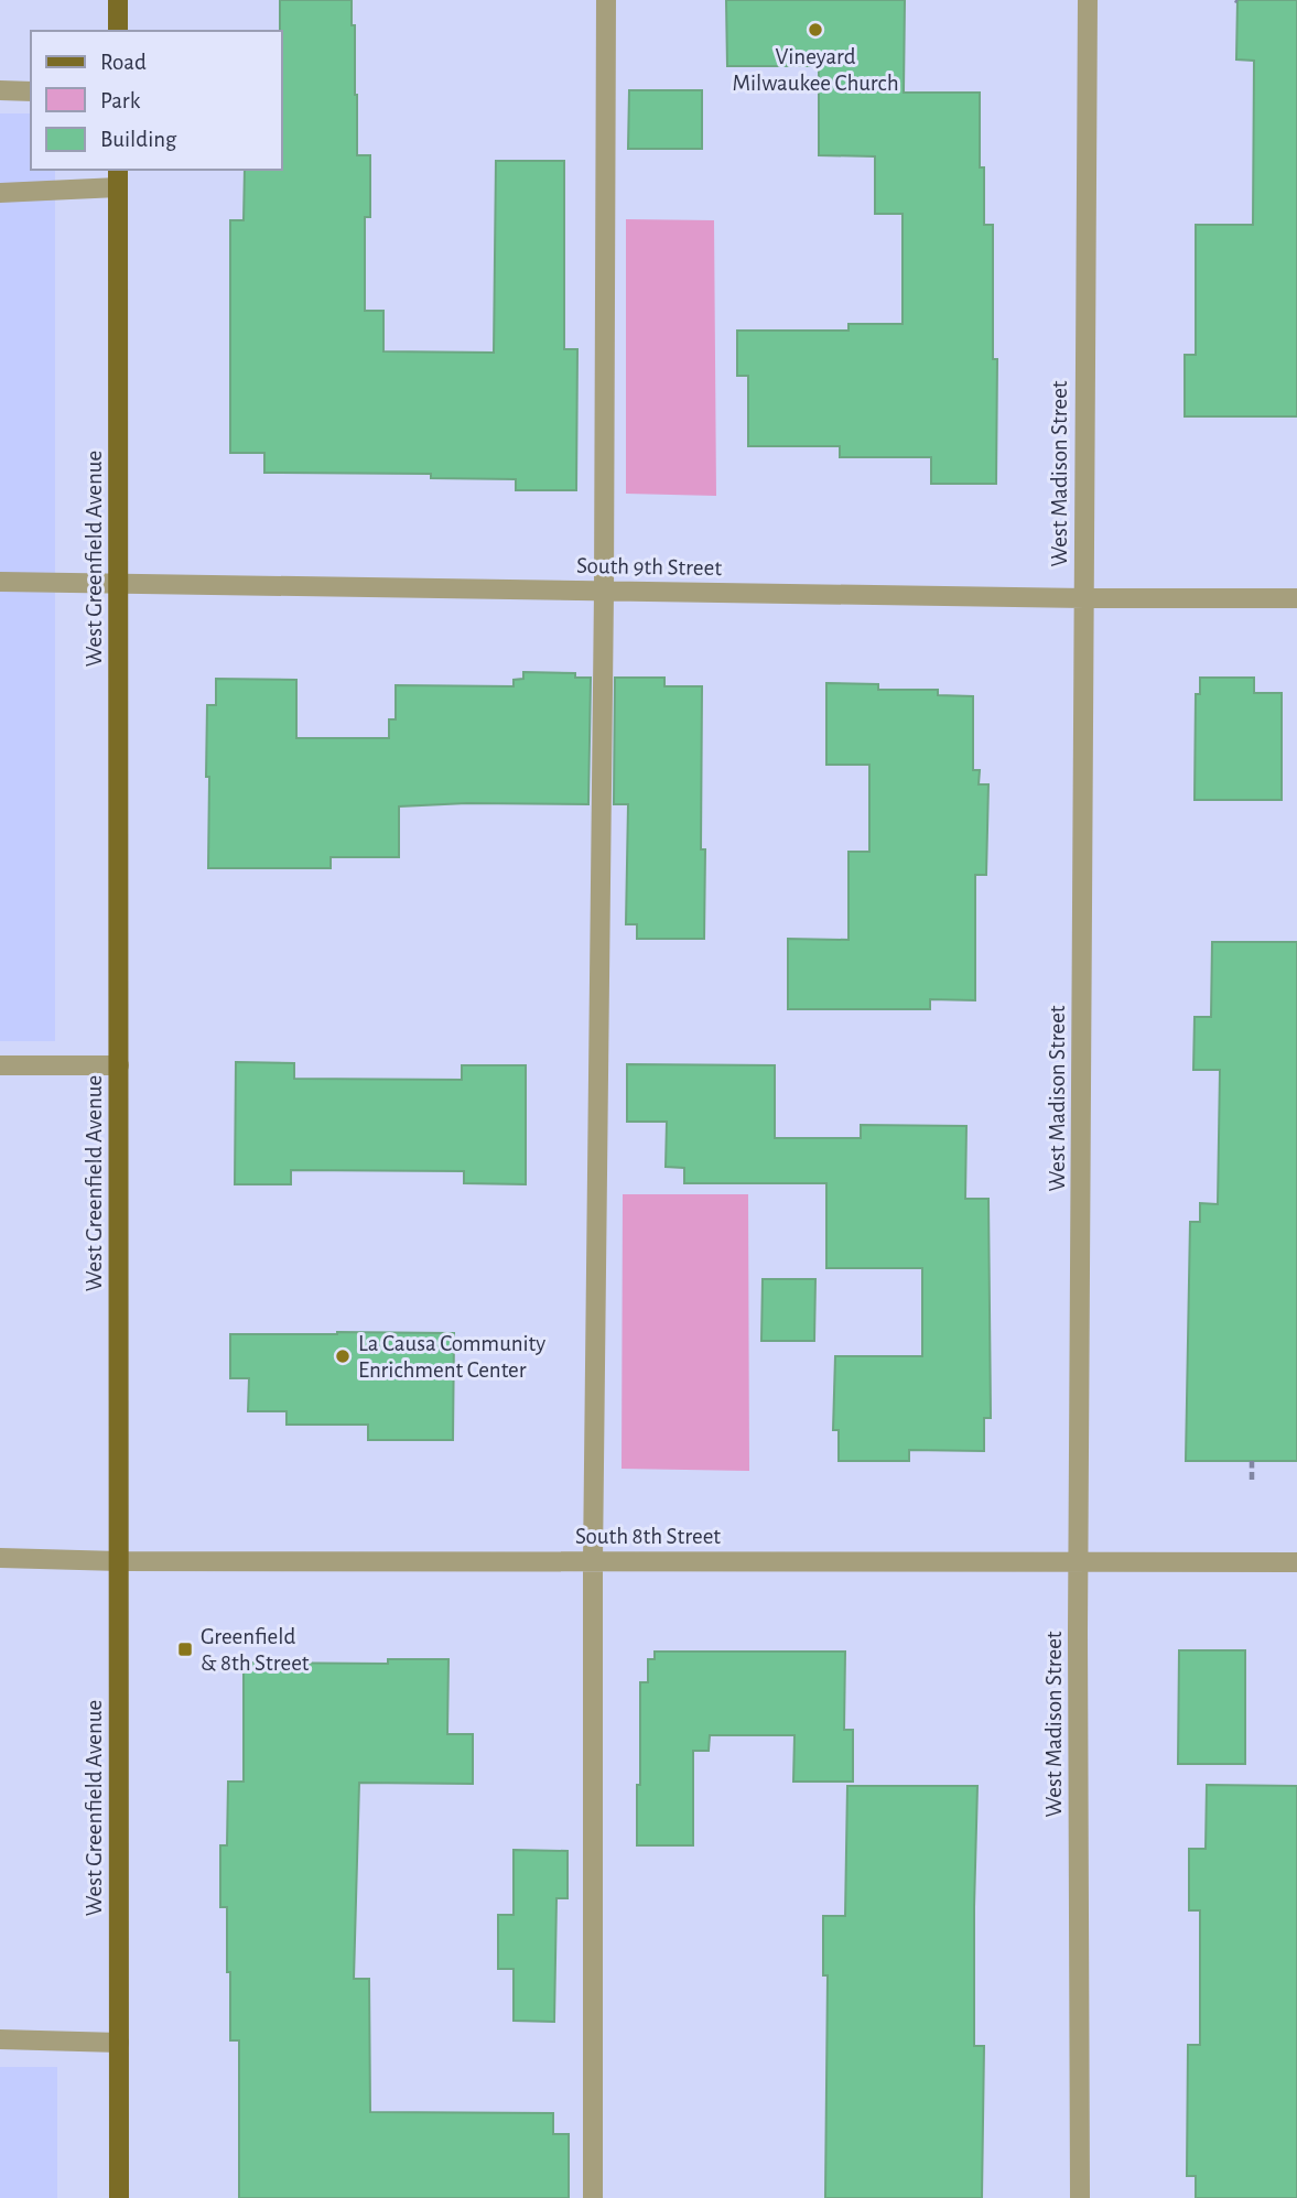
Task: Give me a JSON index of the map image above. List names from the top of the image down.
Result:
{
  "streets": {
    "main road": ["West Greenfield Avenue"],
    "street": ["West Madison Street", "South 9th Street", "South 8th Street"]
  },
  "crossings": [
    ["West Madison Street", "South 9th Street"],
    ["West Madison Street", "South 8th Street"],
    ["West Greenfield Avenue", "South 9th Street"],
    ["West Greenfield Avenue", "South 8th Street"]
  ],
  "places": {
    "other": ["Vineyard Milwaukee Church", "La Causa Community Enrichment Center"],
    "transit": ["Greenfield & 8th Street"]
  },
  "legend": ["Road", "Park", "Building"]
}
